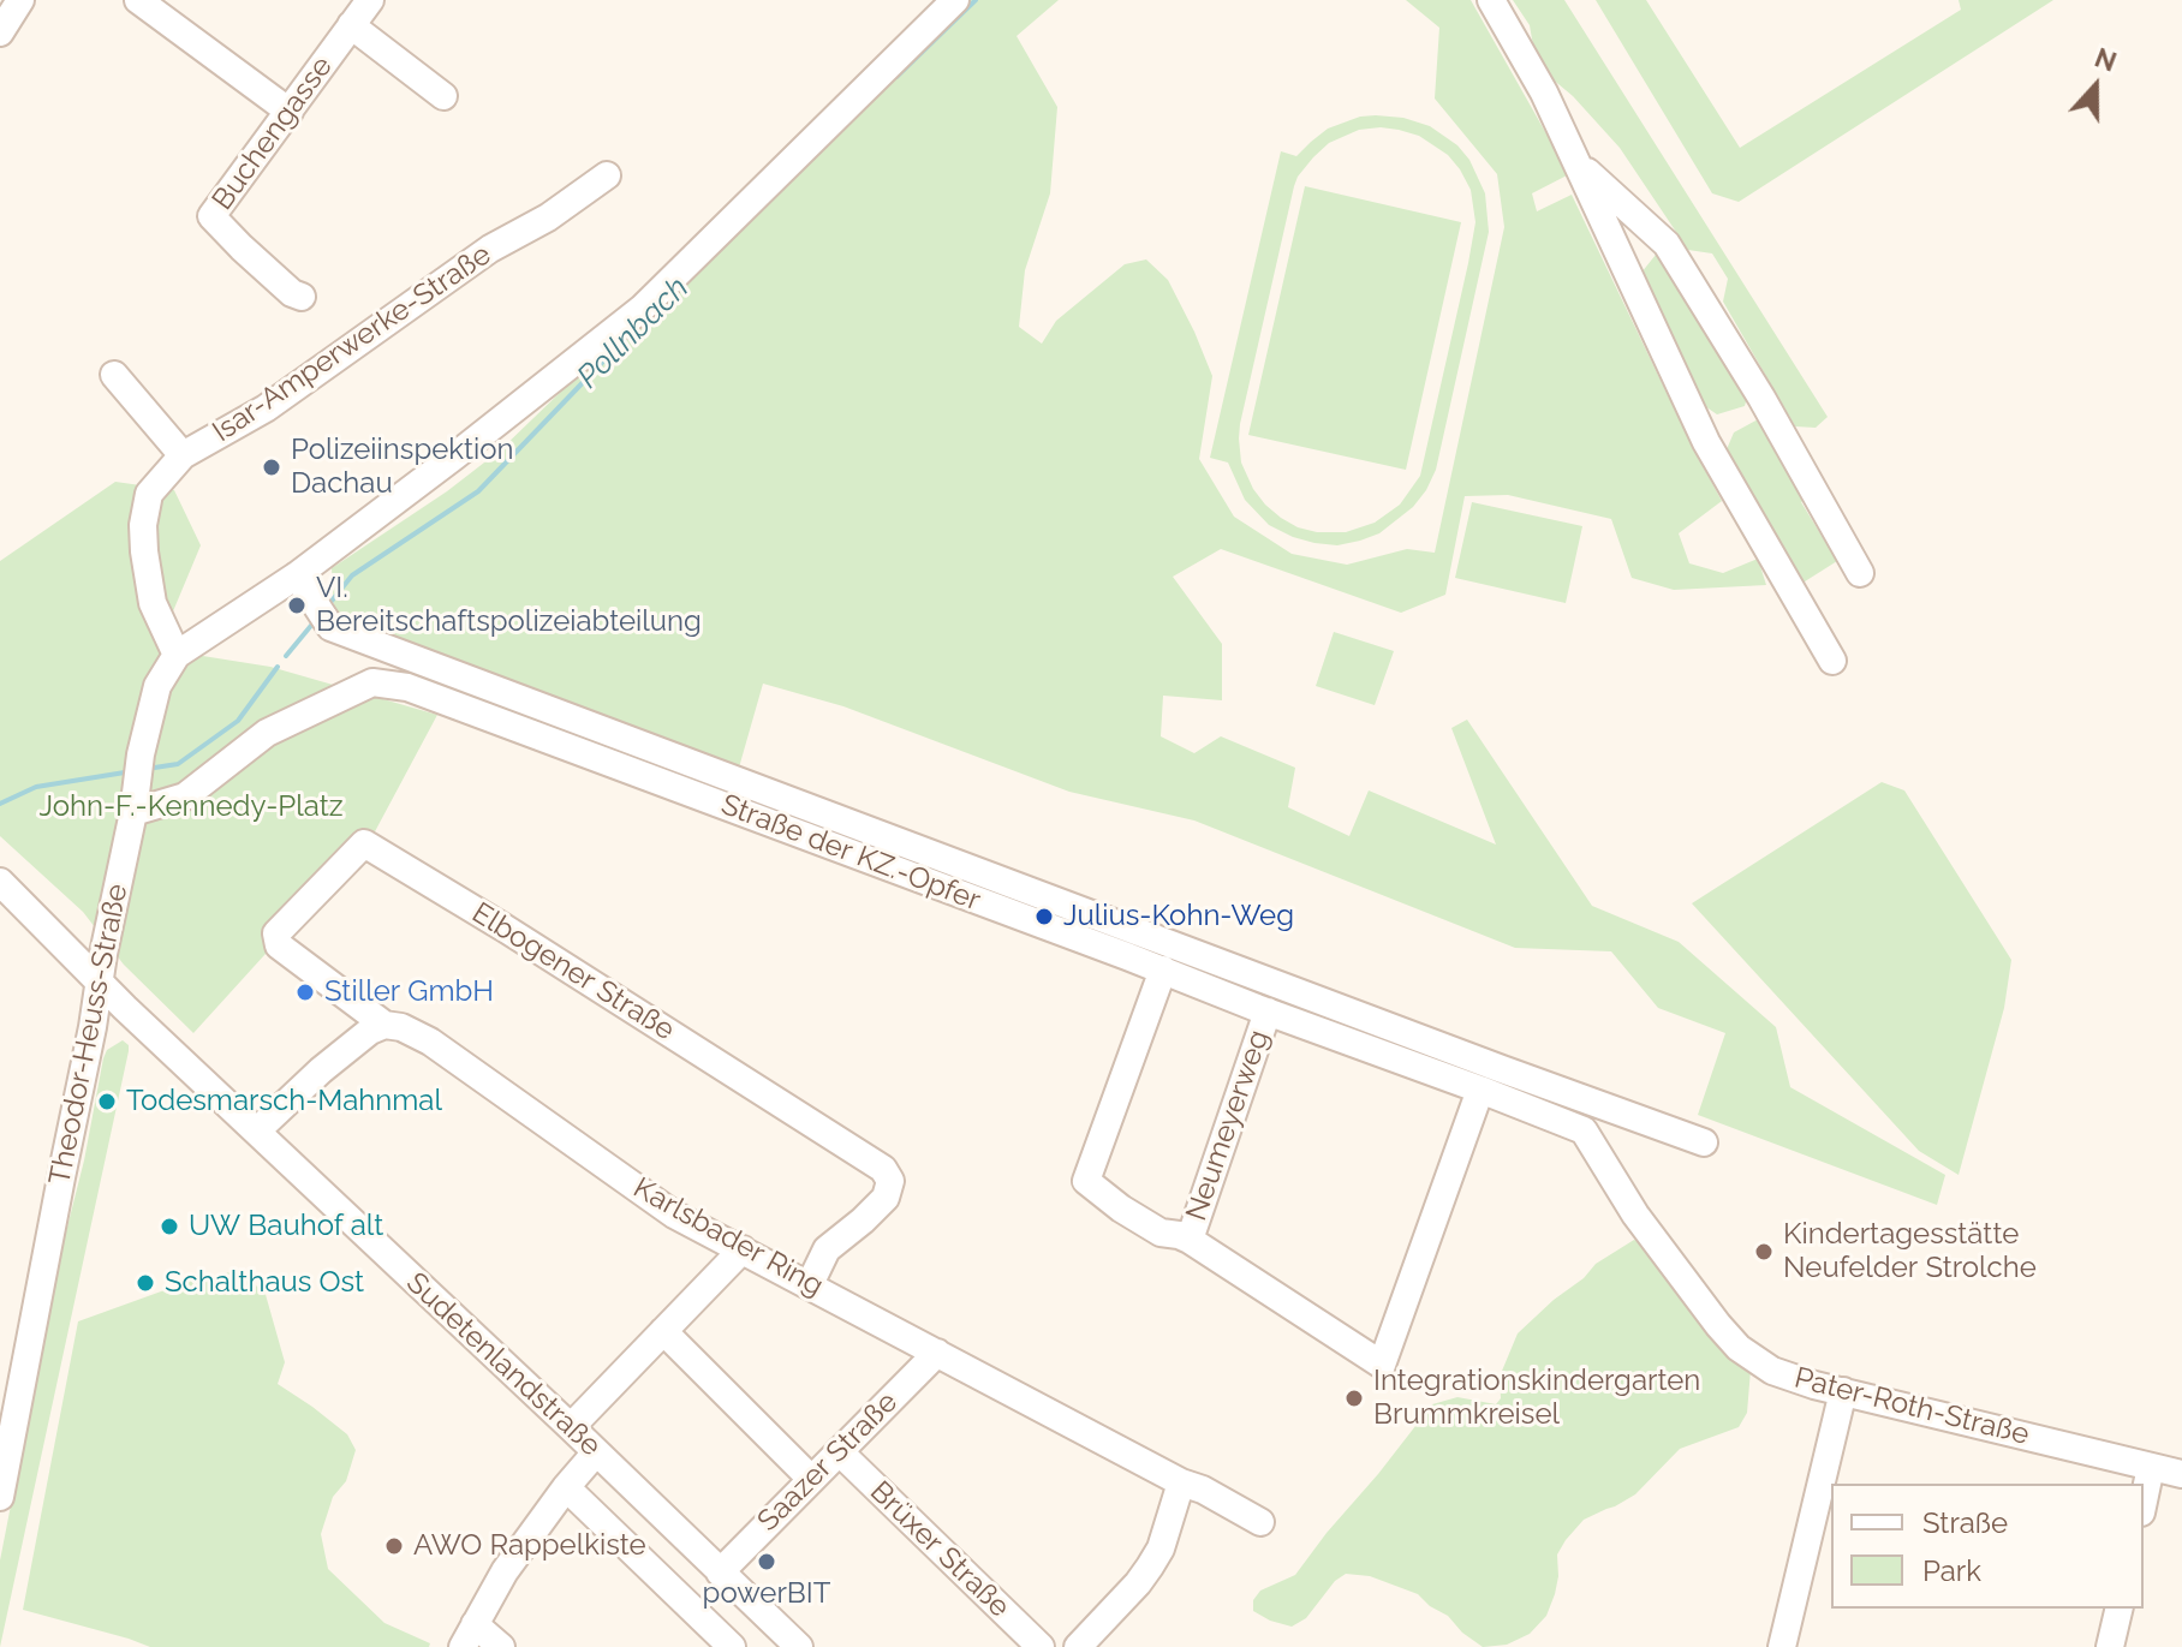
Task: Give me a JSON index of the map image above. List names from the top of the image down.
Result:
{
  "streets": {
    "street": [
      "Buchengasse",
      "Isar-Amperwerke-Straße",
      "Straße der KZ.-Opfer",
      "Elbogener Straße",
      "Theodor-Heuss-Straße",
      "Neumeyerweg",
      "Karlsbader Ring",
      "Sudetenlandstraße",
      "Pater-Roth-Straße",
      "Saazer Straße",
      "Brüxer Straße"
    ]
  },
  "crossings": [
    ["Isar-Amperwerke-Straße", "Theodor-Heuss-Straße"],
    ["Straße der KZ.-Opfer", "Theodor-Heuss-Straße"],
    ["Straße der KZ.-Opfer", "Neumeyerweg"],
    ["Straße der KZ.-Opfer", "Pater-Roth-Straße"],
    ["Elbogener Straße", "Karlsbader Ring"],
    ["Theodor-Heuss-Straße", "Sudetenlandstraße"],
    ["Karlsbader Ring", "Saazer Straße"],
    ["Sudetenlandstraße", "Saazer Straße"],
    ["Saazer Straße", "Brüxer Straße"]
  ],
  "water": ["Pollnbach"],
  "parks": ["John-F.-Kennedy-Platz"],
  "places": [
    "Polizeiinspektion Dachau",
    "VI. Bereitschaftspolizeiabteilung",
    "Julius-Kohn-Weg",
    "Stiller GmbH",
    "Todesmarsch-Mahnmal",
    "UW Bauhof alt",
    "Kindertagesstätte Neufelder Strolche",
    "Schalthaus Ost",
    "Integrationskindergarten Brummkreisel",
    "AWO Rappelkiste",
    "powerBIT"
  ],
  "legend": ["Straße", "Park"],
  "north": "top"
}
